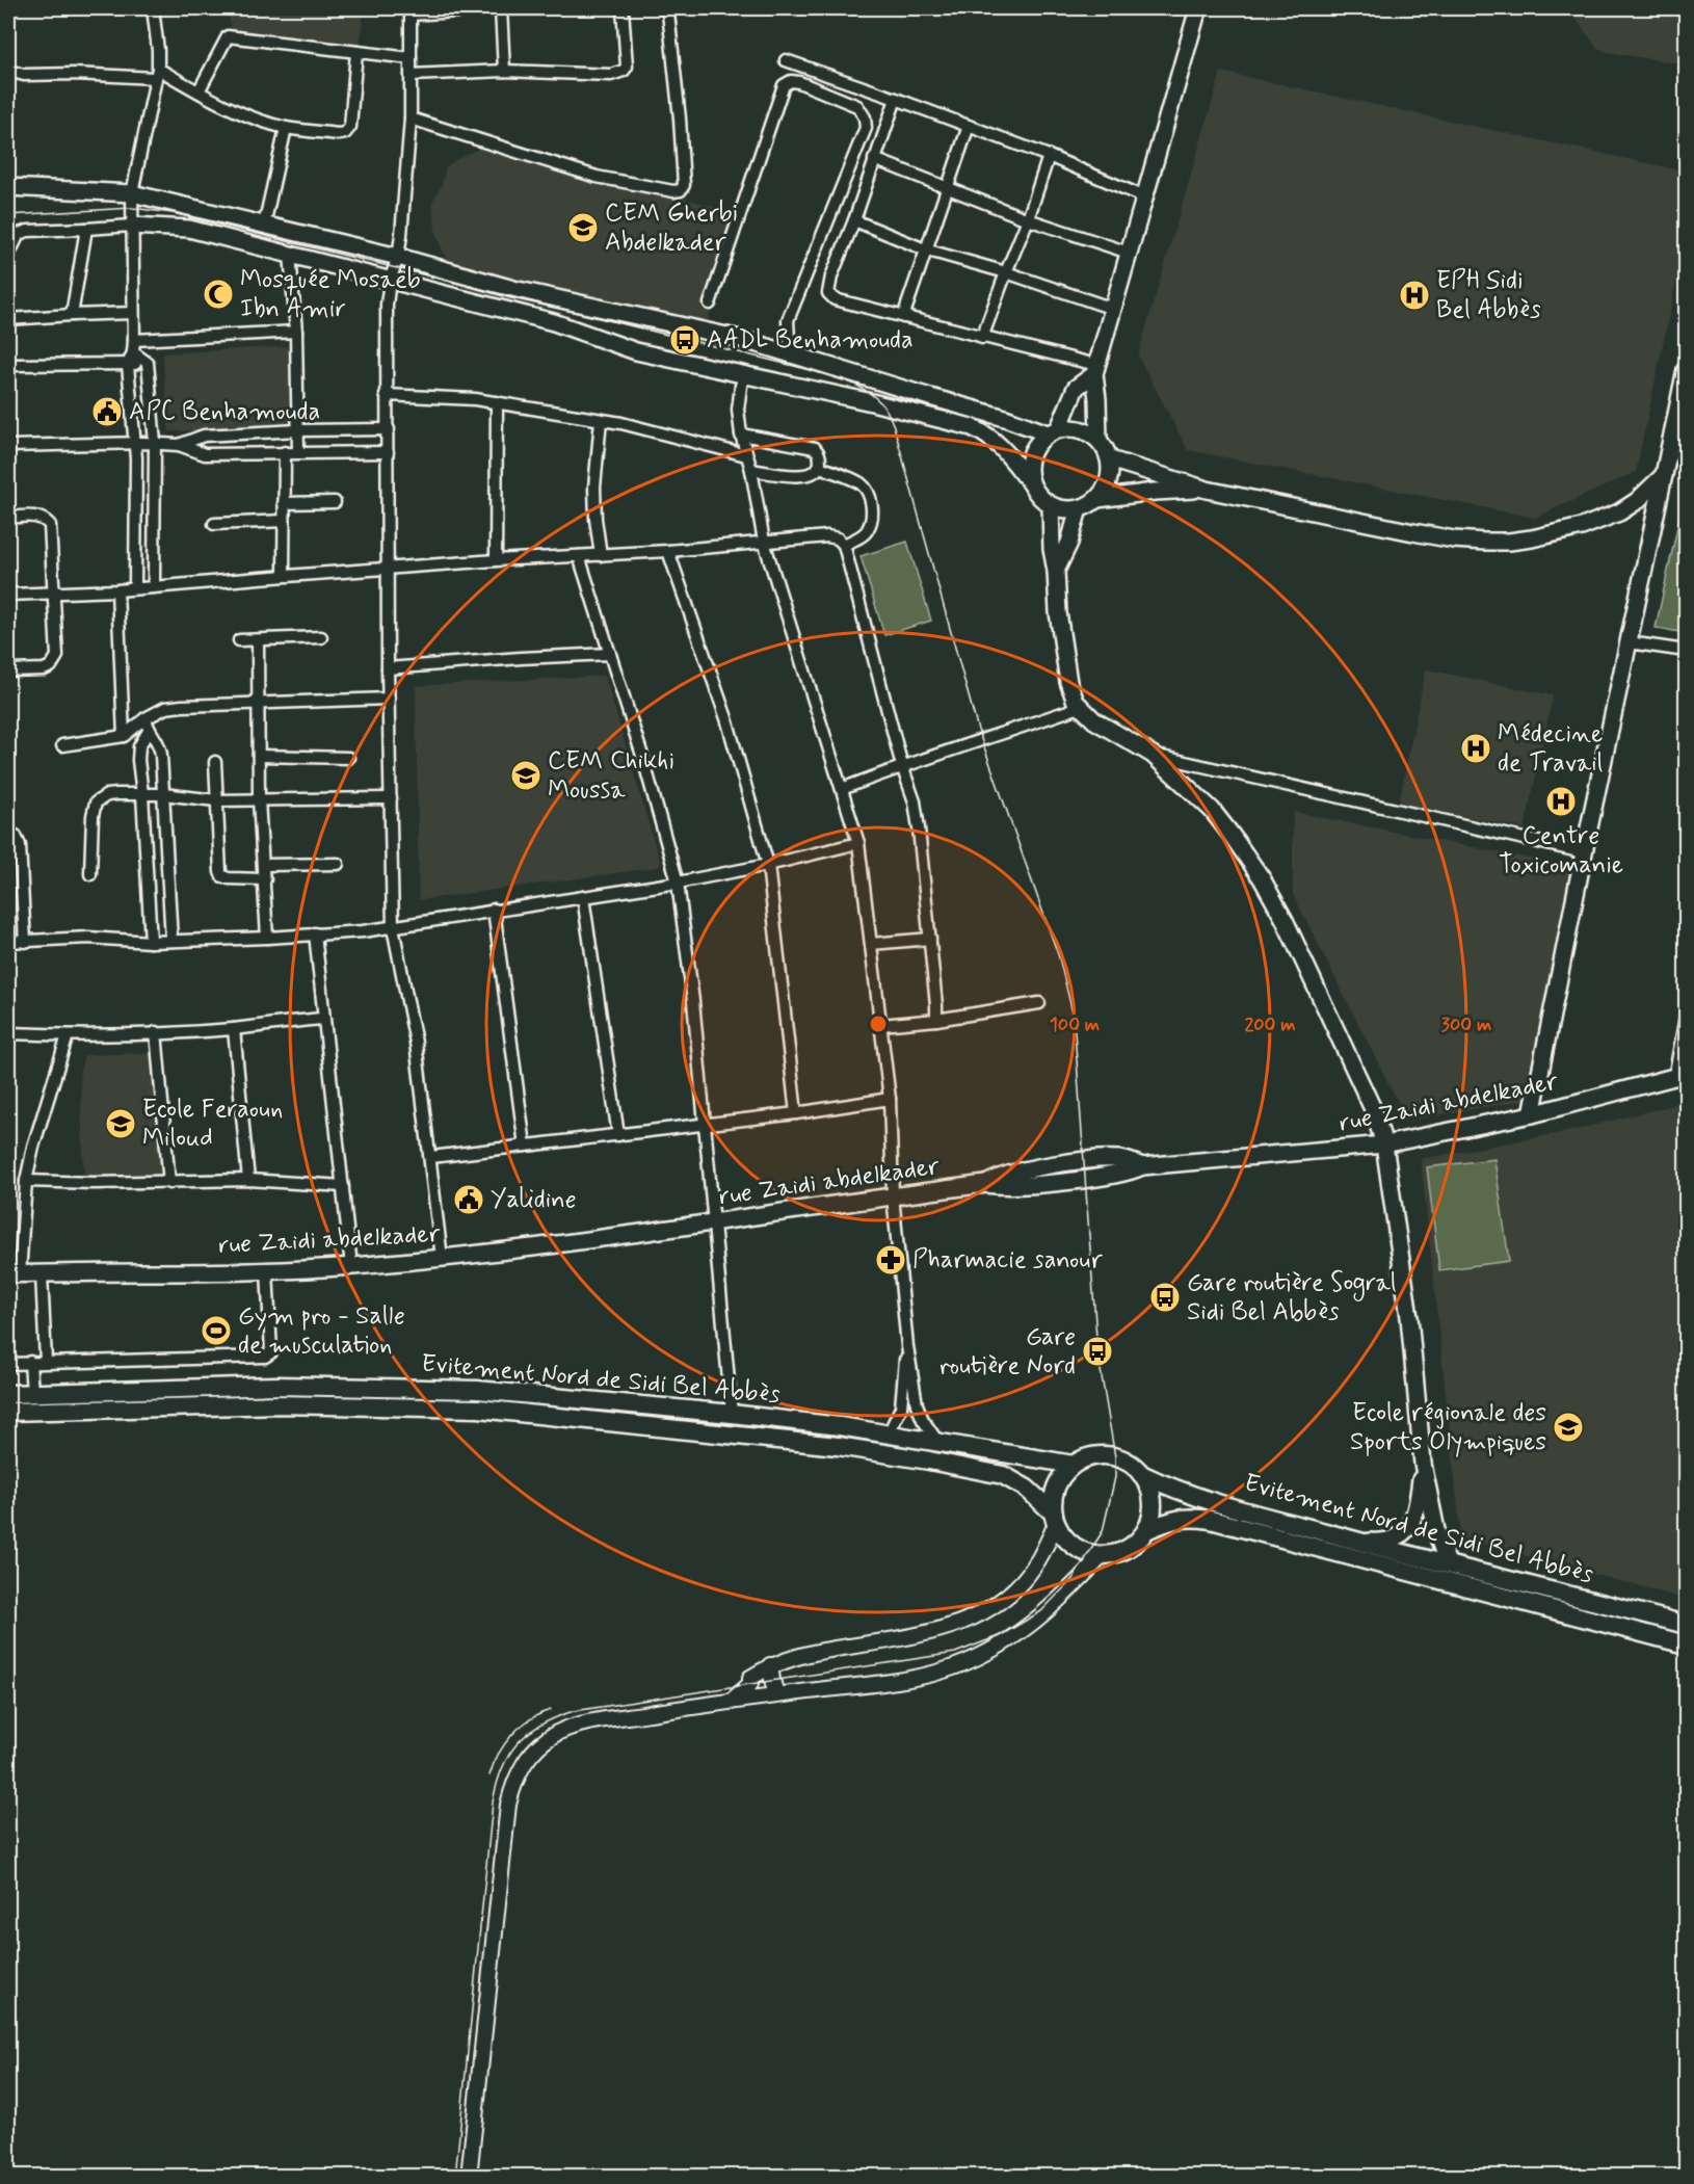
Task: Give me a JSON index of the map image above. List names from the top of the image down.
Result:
{
  "streets": {
    "highway": ["Evitement Nord de Sidi Bel Abbès"],
    "main road": ["rue Zaidi abdelkader"]
  },
  "places": {
    "school or university": [
      "CEM Gherbi Abdelkader",
      "CEM Chikhi Moussa",
      "Ecole Feraoun Miloud",
      "Ecole régionale des Sports Olympiques"
    ],
    "mosque": ["Mosquée Mosaeb Ibn Amir"],
    "hospital": ["EPH Sidi Bel Abbès", "Médecine de Travail", "Centre Toxicomanie"],
    "bus stop": ["AADL Benhamouda", "Gare routière Sogral Sidi Bel Abbès", "Gare routière Nord"],
    "public building": ["APC Benhamouda", "Yalidine"],
    "pharmacy": ["Pharmacie sanour"],
    "sports": ["Gym pro - Salle de musculation"]
  },
  "rings": ["100 m", "200 m", "300 m"]
}
